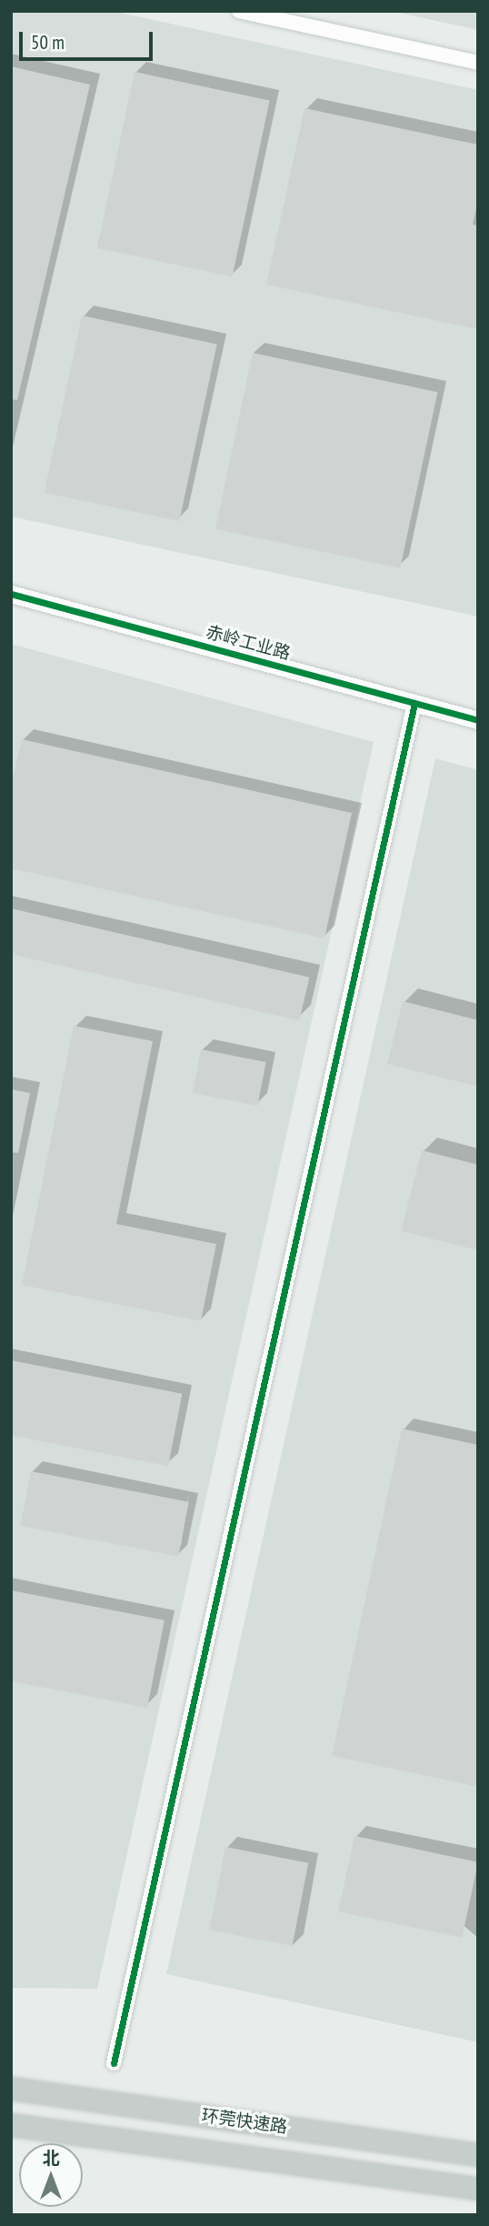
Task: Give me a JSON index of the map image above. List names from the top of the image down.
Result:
{
  "streets": {
    "highway": ["环莞快速路"],
    "street": ["赤岭工业路"]
  },
  "scale_bar": "50 m",
  "north": "top"
}
